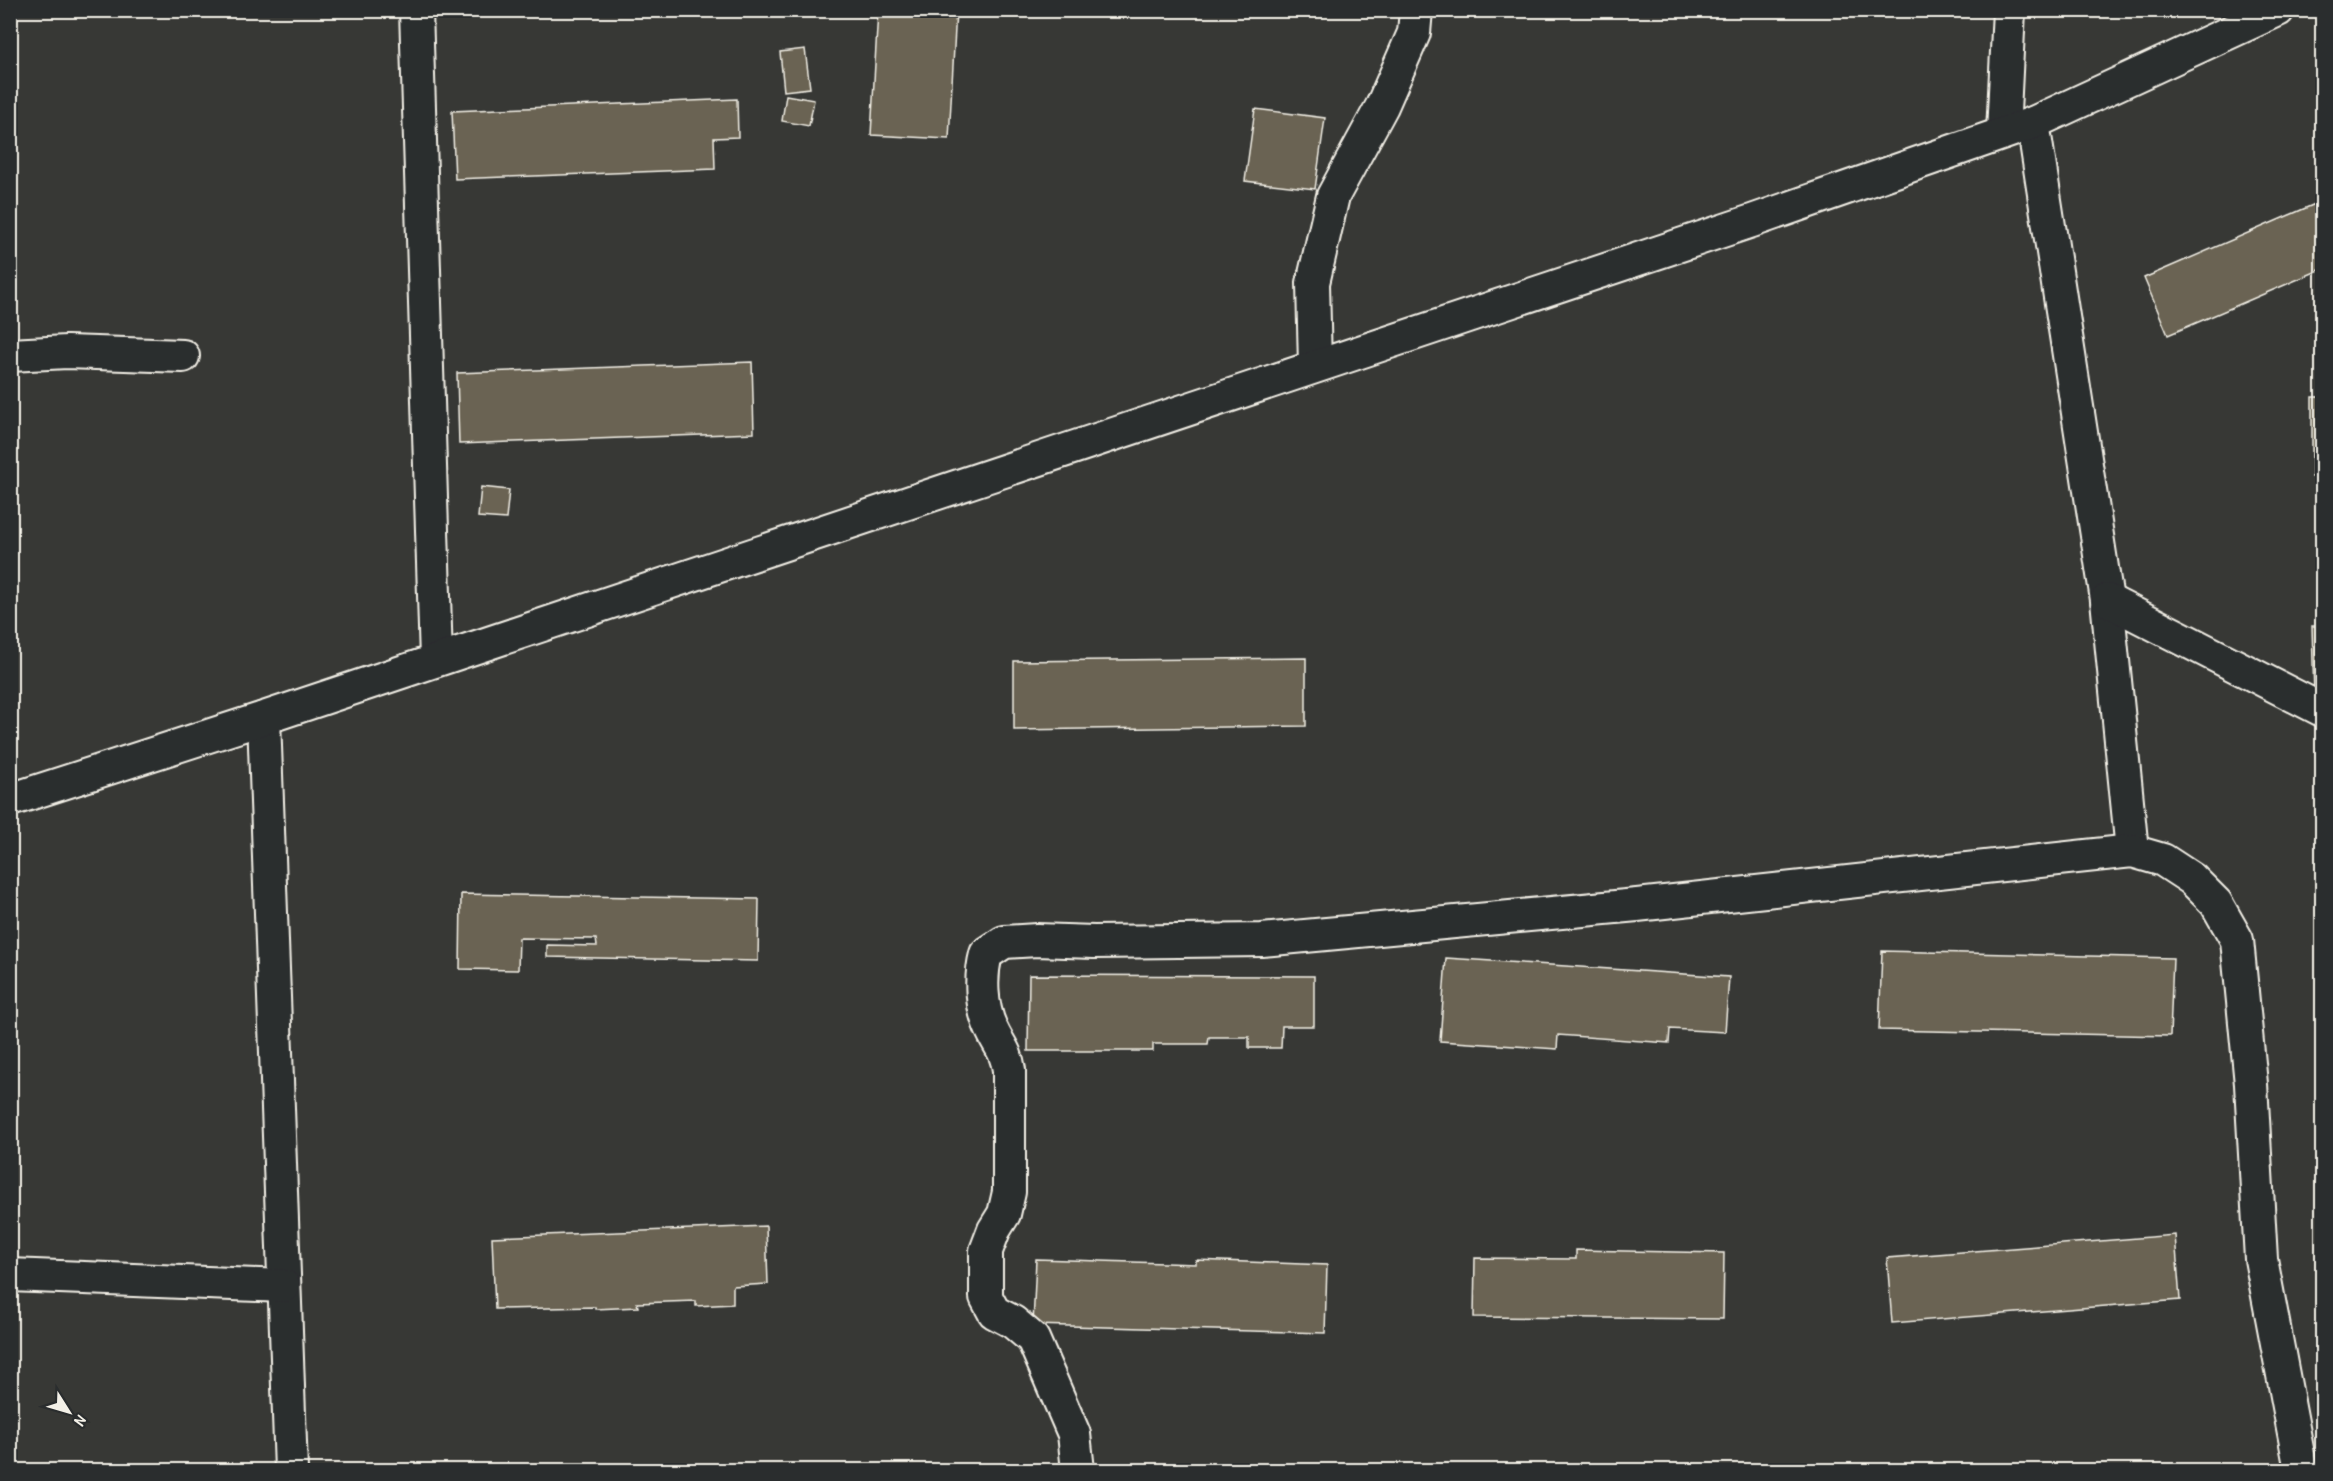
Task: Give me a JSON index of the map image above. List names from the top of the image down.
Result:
{
  "north": "bottom right"
}
